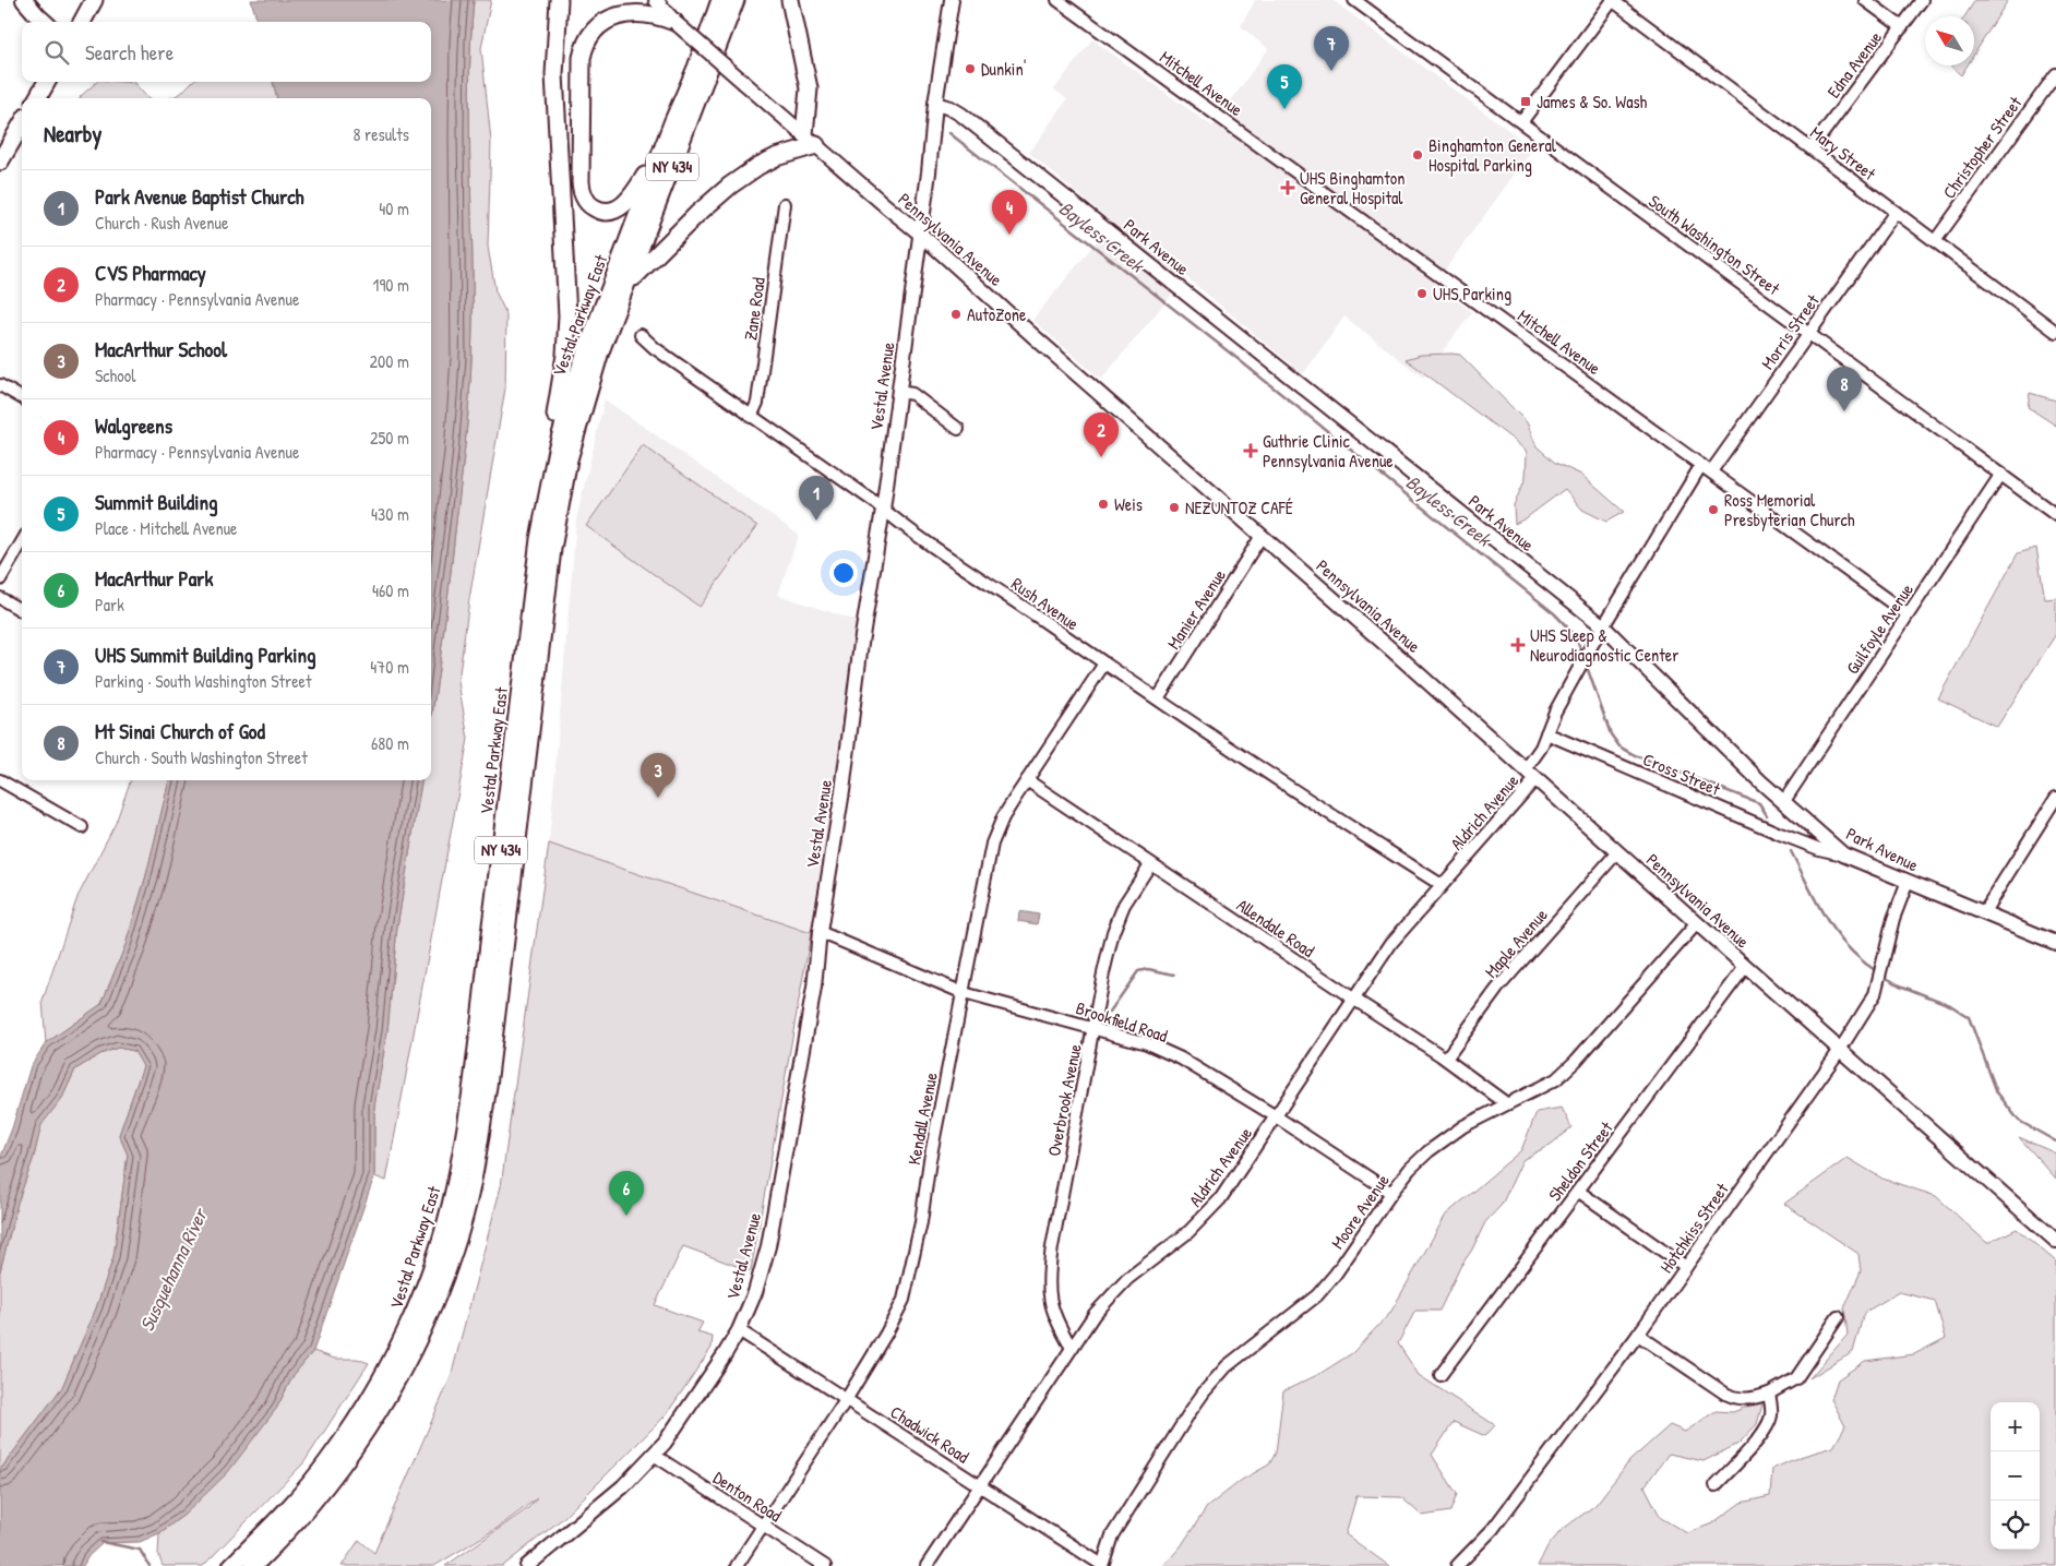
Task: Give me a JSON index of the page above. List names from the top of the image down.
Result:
{
  "streets": {
    "main road": ["NY 434", "Vestal Parkway East"],
    "street": [
      "Edna Avenue",
      "Mitchell Avenue",
      "Christopher Street",
      "Mary Street",
      "Pennsylvania Avenue",
      "South Washington Street",
      "Park Avenue",
      "Zane Road",
      "Morris Street",
      "Vestal Avenue",
      "Rush Avenue",
      "Manier Avenue",
      "Guilfoyle Avenue",
      "Cross Street",
      "Aldrich Avenue",
      "Allendale Road",
      "Maple Avenue",
      "Brookfield Road",
      "Overbrook Avenue",
      "Kendall Avenue",
      "Sheldon Street",
      "Moore Avenue",
      "Hotchkiss Street",
      "Chadwick Road",
      "Denton Road"
    ]
  },
  "crossings": [
    ["Edna Avenue", "Mary Street"],
    ["Mitchell Avenue", "Morris Street"],
    ["Mitchell Avenue", "Guilfoyle Avenue"],
    ["Christopher Street", "Mary Street"],
    ["Mary Street", "Morris Street"],
    ["Pennsylvania Avenue", "Vestal Avenue"],
    ["Pennsylvania Avenue", "Manier Avenue"],
    ["Pennsylvania Avenue", "Aldrich Avenue"],
    ["Pennsylvania Avenue", "Maple Avenue"],
    ["Pennsylvania Avenue", "Sheldon Street"],
    ["Pennsylvania Avenue", "Moore Avenue"],
    ["Pennsylvania Avenue", "Hotchkiss Street"],
    ["South Washington Street", "Morris Street"],
    ["South Washington Street", "Guilfoyle Avenue"],
    ["Park Avenue", "Morris Street"],
    ["Park Avenue", "Vestal Avenue"],
    ["Park Avenue", "Guilfoyle Avenue"],
    ["Park Avenue", "Cross Street"],
    ["Park Avenue", "Hotchkiss Street"],
    ["Zane Road", "Rush Avenue"],
    ["Morris Street", "Cross Street"],
    ["Vestal Avenue", "Rush Avenue"],
    ["Vestal Avenue", "Brookfield Road"],
    ["Vestal Avenue", "Chadwick Road"],
    ["Vestal Avenue", "Denton Road"],
    ["Rush Avenue", "Manier Avenue"],
    ["Rush Avenue", "Aldrich Avenue"],
    ["Rush Avenue", "Kendall Avenue"],
    ["Aldrich Avenue", "Allendale Road"],
    ["Aldrich Avenue", "Brookfield Road"],
    ["Aldrich Avenue", "Overbrook Avenue"],
    ["Aldrich Avenue", "Chadwick Road"],
    ["Allendale Road", "Maple Avenue"],
    ["Allendale Road", "Overbrook Avenue"],
    ["Allendale Road", "Kendall Avenue"],
    ["Allendale Road", "Moore Avenue"],
    ["Brookfield Road", "Overbrook Avenue"],
    ["Brookfield Road", "Kendall Avenue"],
    ["Brookfield Road", "Moore Avenue"],
    ["Kendall Avenue", "Chadwick Road"],
    ["Kendall Avenue", "Denton Road"],
    ["Moore Avenue", "Chadwick Road"]
  ],
  "water": ["Bayless Creek", "Susquehanna River"],
  "places": {
    "other": [
      "Dunkin'",
      "Binghamton General Hospital Parking",
      "UHS Parking",
      "AutoZone",
      "Weis",
      "NEZUNTOZ CAFÉ",
      "Ross Memorial Presbyterian Church"
    ],
    "transit": ["James & So. Wash"],
    "health": ["UHS Binghamton General Hospital", "Guthrie Clinic Pennsylvania Avenue", "UHS Sleep & Neurodiagnostic Center"]
  },
  "north": "top left",
  "page": {
    "search": "Search here",
    "pins": [
      "7",
      "5",
      "4",
      "8",
      "2",
      "1",
      "3",
      "6"
    ],
    "heading": ["Nearby", "8 results"],
    "list": [
      {
        "mark": "1",
        "name": "Park Avenue Baptist Church",
        "note": "Church · Rush Avenue",
        "value": "40 m"
      },
      {
        "mark": "2",
        "name": "CVS Pharmacy",
        "note": "Pharmacy · Pennsylvania Avenue",
        "value": "190 m"
      },
      {
        "mark": "3",
        "name": "MacArthur School",
        "note": "School",
        "value": "200 m"
      },
      {
        "mark": "4",
        "name": "Walgreens",
        "note": "Pharmacy · Pennsylvania Avenue",
        "value": "250 m"
      },
      {
        "mark": "5",
        "name": "Summit Building",
        "note": "Place · Mitchell Avenue",
        "value": "430 m"
      },
      {
        "mark": "6",
        "name": "MacArthur Park",
        "note": "Park",
        "value": "460 m"
      },
      {
        "mark": "7",
        "name": "UHS Summit Building Parking",
        "note": "Parking · South Washington Street",
        "value": "470 m"
      },
      {
        "mark": "8",
        "name": "Mt Sinai Church of God",
        "note": "Church · South Washington Street",
        "value": "680 m"
      }
    ],
    "map_buttons": ["+", "−"]
  }
}
